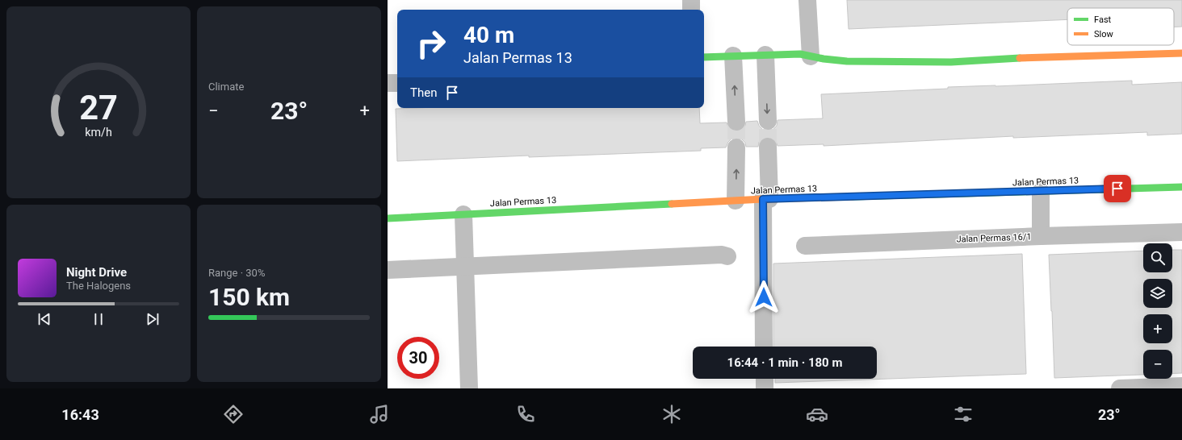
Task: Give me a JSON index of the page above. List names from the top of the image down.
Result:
{
  "streets": {
    "main road": ["Jalan Permas 13"],
    "street": ["Jalan Permas 16/1"]
  },
  "legend": ["Fast", "Slow"],
  "page": {
    "tile": [
      "Climate",
      ["Range · 30%", "150 km"]
    ],
    "turn": ["40 m", "Jalan Permas 13"],
    "then": "Then",
    "heat": ["−", "23°", "+"],
    "map_buttons": ["+", "−"],
    "song": ["Night Drive", "The Halogens"],
    "limit": "30",
    "trip": "16:44 · 1 min · 180 m",
    "tabs": ["16:43", "23°"],
    "gauge": ["27", "km/h"]
  }
}
